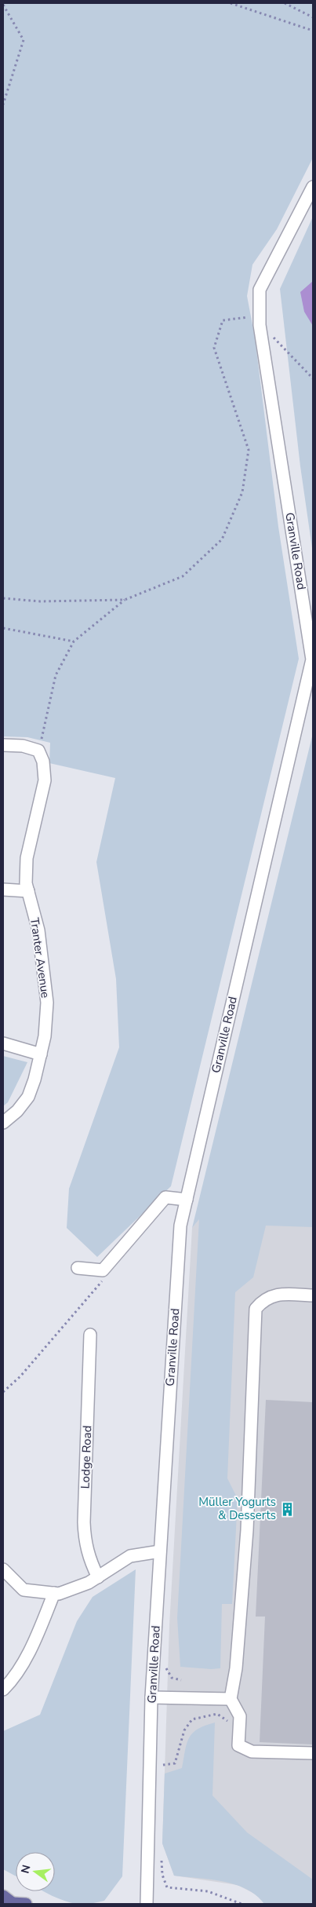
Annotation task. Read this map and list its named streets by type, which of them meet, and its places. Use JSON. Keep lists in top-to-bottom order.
{
  "streets": {
    "street": ["Granville Road", "Tranter Avenue", "Lodge Road"]
  },
  "places": {
    "building": ["Müller Yogurts & Desserts"]
  },
  "north": "left"
}
